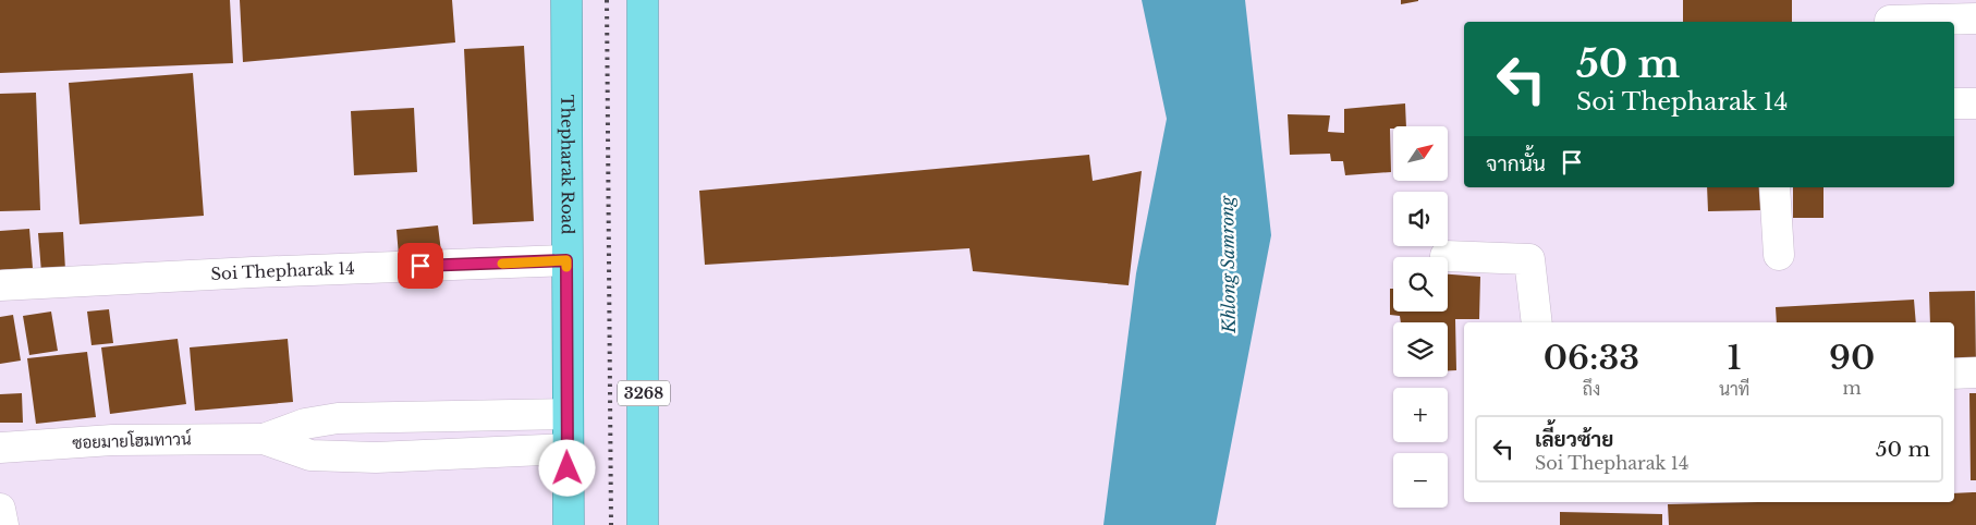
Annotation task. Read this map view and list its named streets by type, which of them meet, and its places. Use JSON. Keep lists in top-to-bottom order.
{
  "streets": {
    "main road": ["Thepharak Road", "3268"],
    "street": ["Soi Thepharak 14", "ซอยมายโฮมทาวน์"]
  },
  "crossings": [
    ["Thepharak Road", "Soi Thepharak 14"]
  ],
  "water": ["Khlong Samrong"],
  "north": "top right",
  "page": {
    "turn": ["50 m", "Soi Thepharak 14"],
    "map_buttons": ["+", "−"],
    "then": "จากนั้น",
    "eta": [
      "06:33",
      "ถึง",
      "1",
      "นาที",
      "90",
      "m"
    ],
    "list": [
      {
        "name": "เลี้ยวซ้าย",
        "note": "Soi Thepharak 14",
        "value": "50 m"
      }
    ]
  }
}
